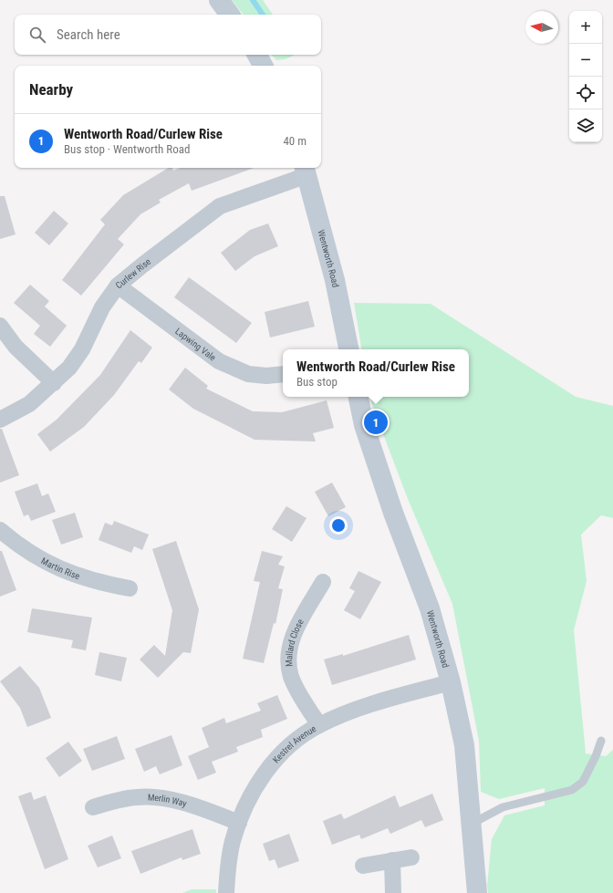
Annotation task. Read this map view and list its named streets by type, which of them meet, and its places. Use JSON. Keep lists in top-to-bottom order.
{
  "streets": {
    "street": [
      "Wentworth Road",
      "Curlew Rise",
      "Lapwing Vale",
      "Martin Rise",
      "Mallard Close",
      "Kestrel Avenue",
      "Merlin Way"
    ]
  },
  "crossings": [
    ["Wentworth Road", "Curlew Rise"],
    ["Wentworth Road", "Kestrel Avenue"],
    ["Curlew Rise", "Lapwing Vale"],
    ["Mallard Close", "Kestrel Avenue"],
    ["Kestrel Avenue", "Merlin Way"]
  ],
  "north": "left",
  "page": {
    "map_buttons": ["+", "−"],
    "search": "Search here",
    "heading": "Nearby",
    "list": [
      {
        "mark": "1",
        "name": "Wentworth Road/Curlew Rise",
        "note": "Bus stop · Wentworth Road",
        "value": "40 m"
      }
    ],
    "popup": ["Wentworth Road/Curlew Rise", "Bus stop"],
    "pins": "1"
  }
}
